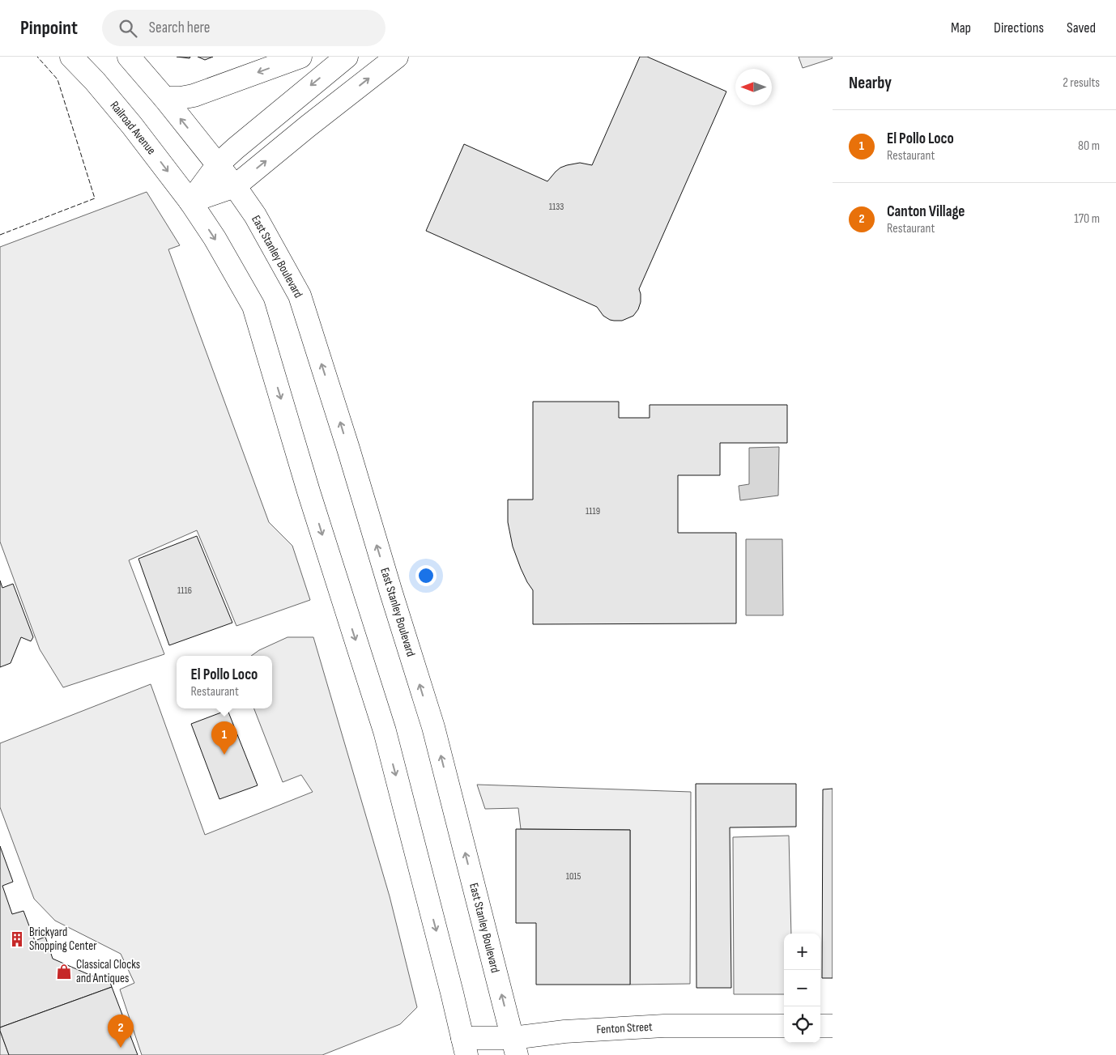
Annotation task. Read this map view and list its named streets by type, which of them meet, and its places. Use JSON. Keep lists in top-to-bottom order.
{
  "streets": {
    "main road": ["Railroad Avenue", "East Stanley Boulevard", "Fenton Street"]
  },
  "crossings": [
    ["East Stanley Boulevard", "Fenton Street"]
  ],
  "places": {
    "building": ["Brickyard Shopping Center"],
    "shop": ["Classical Clocks and Antiques"]
  },
  "house_numbers": [
    "1133",
    "1119",
    "1116",
    "1015"
  ],
  "north": "left",
  "page": {
    "header": "Pinpoint",
    "search": "Search here",
    "nav": ["Map", "Directions", "Saved"],
    "heading": ["Nearby", "2 results"],
    "list": [
      {
        "mark": "1",
        "name": "El Pollo Loco",
        "note": "Restaurant",
        "value": "80 m"
      },
      {
        "mark": "2",
        "name": "Canton Village",
        "note": "Restaurant",
        "value": "170 m"
      }
    ],
    "popup": ["El Pollo Loco", "Restaurant"],
    "pins": ["1", "2"],
    "map_buttons": ["+", "−"]
  }
}
